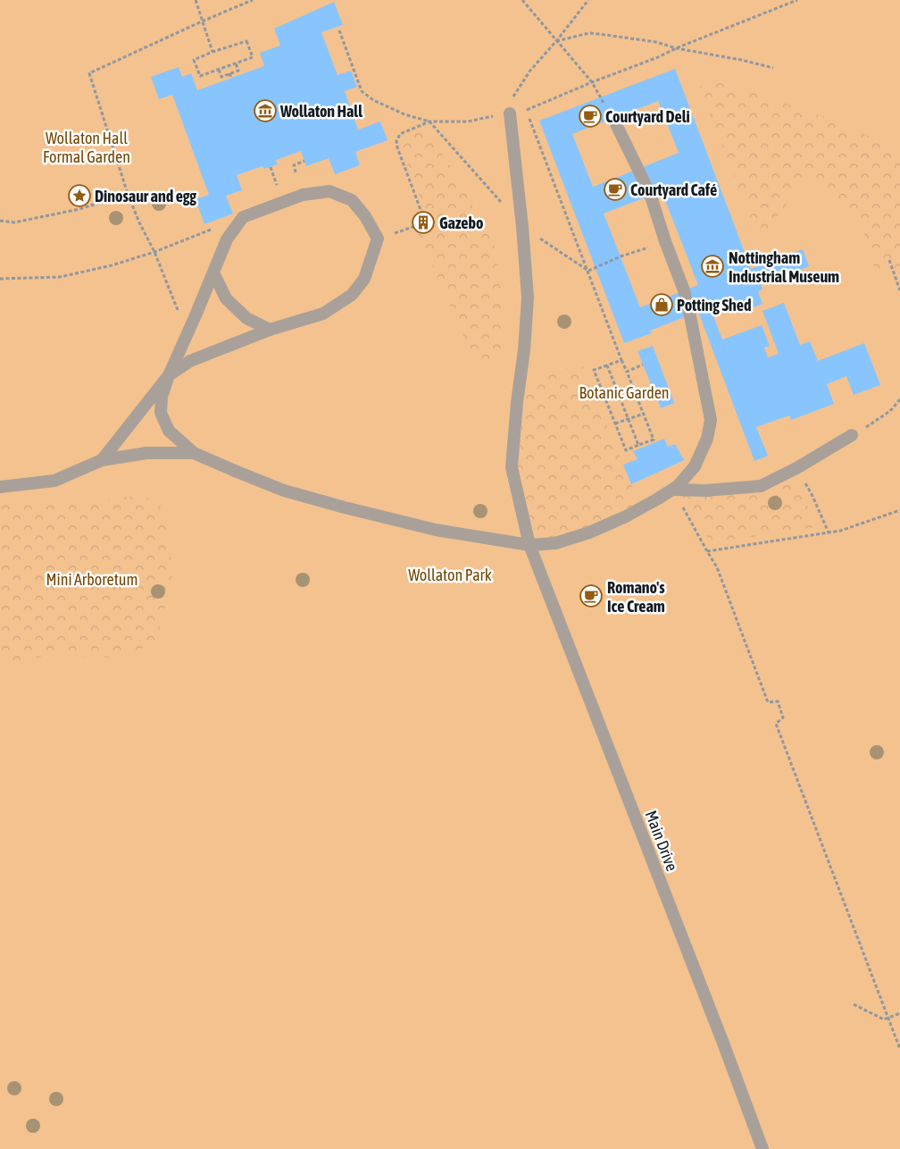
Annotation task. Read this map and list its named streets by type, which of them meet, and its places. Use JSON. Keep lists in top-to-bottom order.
{
  "streets": {
    "street": ["Main Drive"]
  },
  "parks": [
    "Wollaton Hall Formal Garden",
    "Botanic Garden",
    "Wollaton Park",
    "Mini Arboretum"
  ],
  "places": {
    "museum": ["Wollaton Hall", "Nottingham Industrial Museum"],
    "cafe": ["Courtyard Deli", "Courtyard Café", "Romano's Ice Cream"],
    "place": ["Dinosaur and egg"],
    "building": ["Gazebo"],
    "shop": ["Potting Shed"]
  }
}
